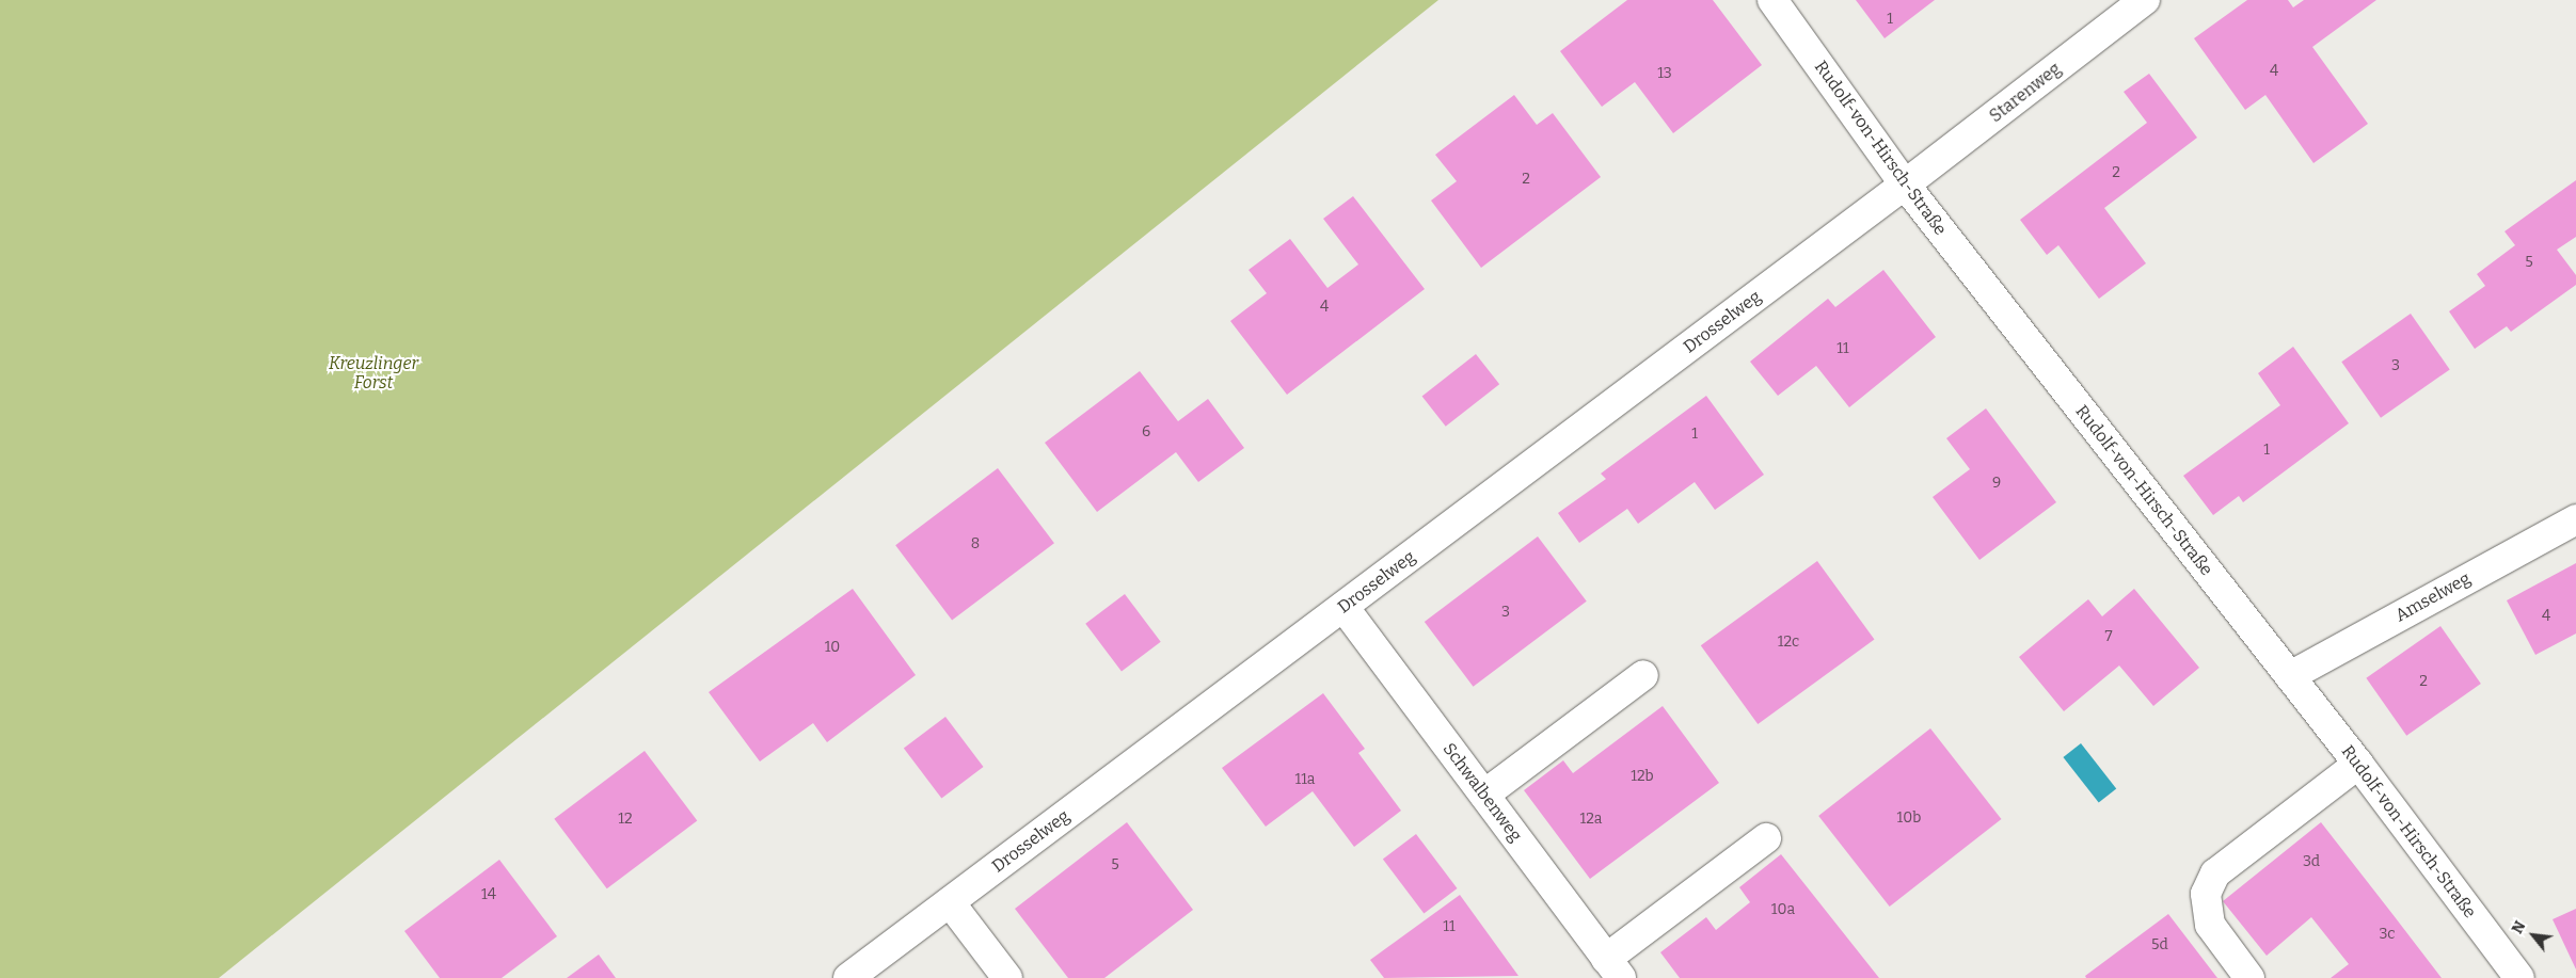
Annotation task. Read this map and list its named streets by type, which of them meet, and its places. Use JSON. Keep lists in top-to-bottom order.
{
  "streets": {
    "street": [
      "Starenweg",
      "Rudolf-von-Hirsch-Straße",
      "Drosselweg",
      "Amselweg",
      "Schwalbenweg"
    ]
  },
  "crossings": [
    ["Starenweg", "Rudolf-von-Hirsch-Straße"],
    ["Starenweg", "Drosselweg"],
    ["Rudolf-von-Hirsch-Straße", "Drosselweg"],
    ["Rudolf-von-Hirsch-Straße", "Amselweg"],
    ["Drosselweg", "Schwalbenweg"]
  ],
  "parks": ["Kreuzlinger Forst"],
  "house_numbers": [
    "1",
    "4",
    "13",
    "2",
    "2",
    "5",
    "4",
    "11",
    "3",
    "6",
    "1",
    "1",
    "9",
    "8",
    "3",
    "4",
    "7",
    "12c",
    "10",
    "2",
    "12b",
    "11a",
    "10b",
    "12",
    "12a",
    "3d",
    "5",
    "14",
    "10a",
    "11",
    "3c",
    "5d"
  ],
  "north": "top left"
}
